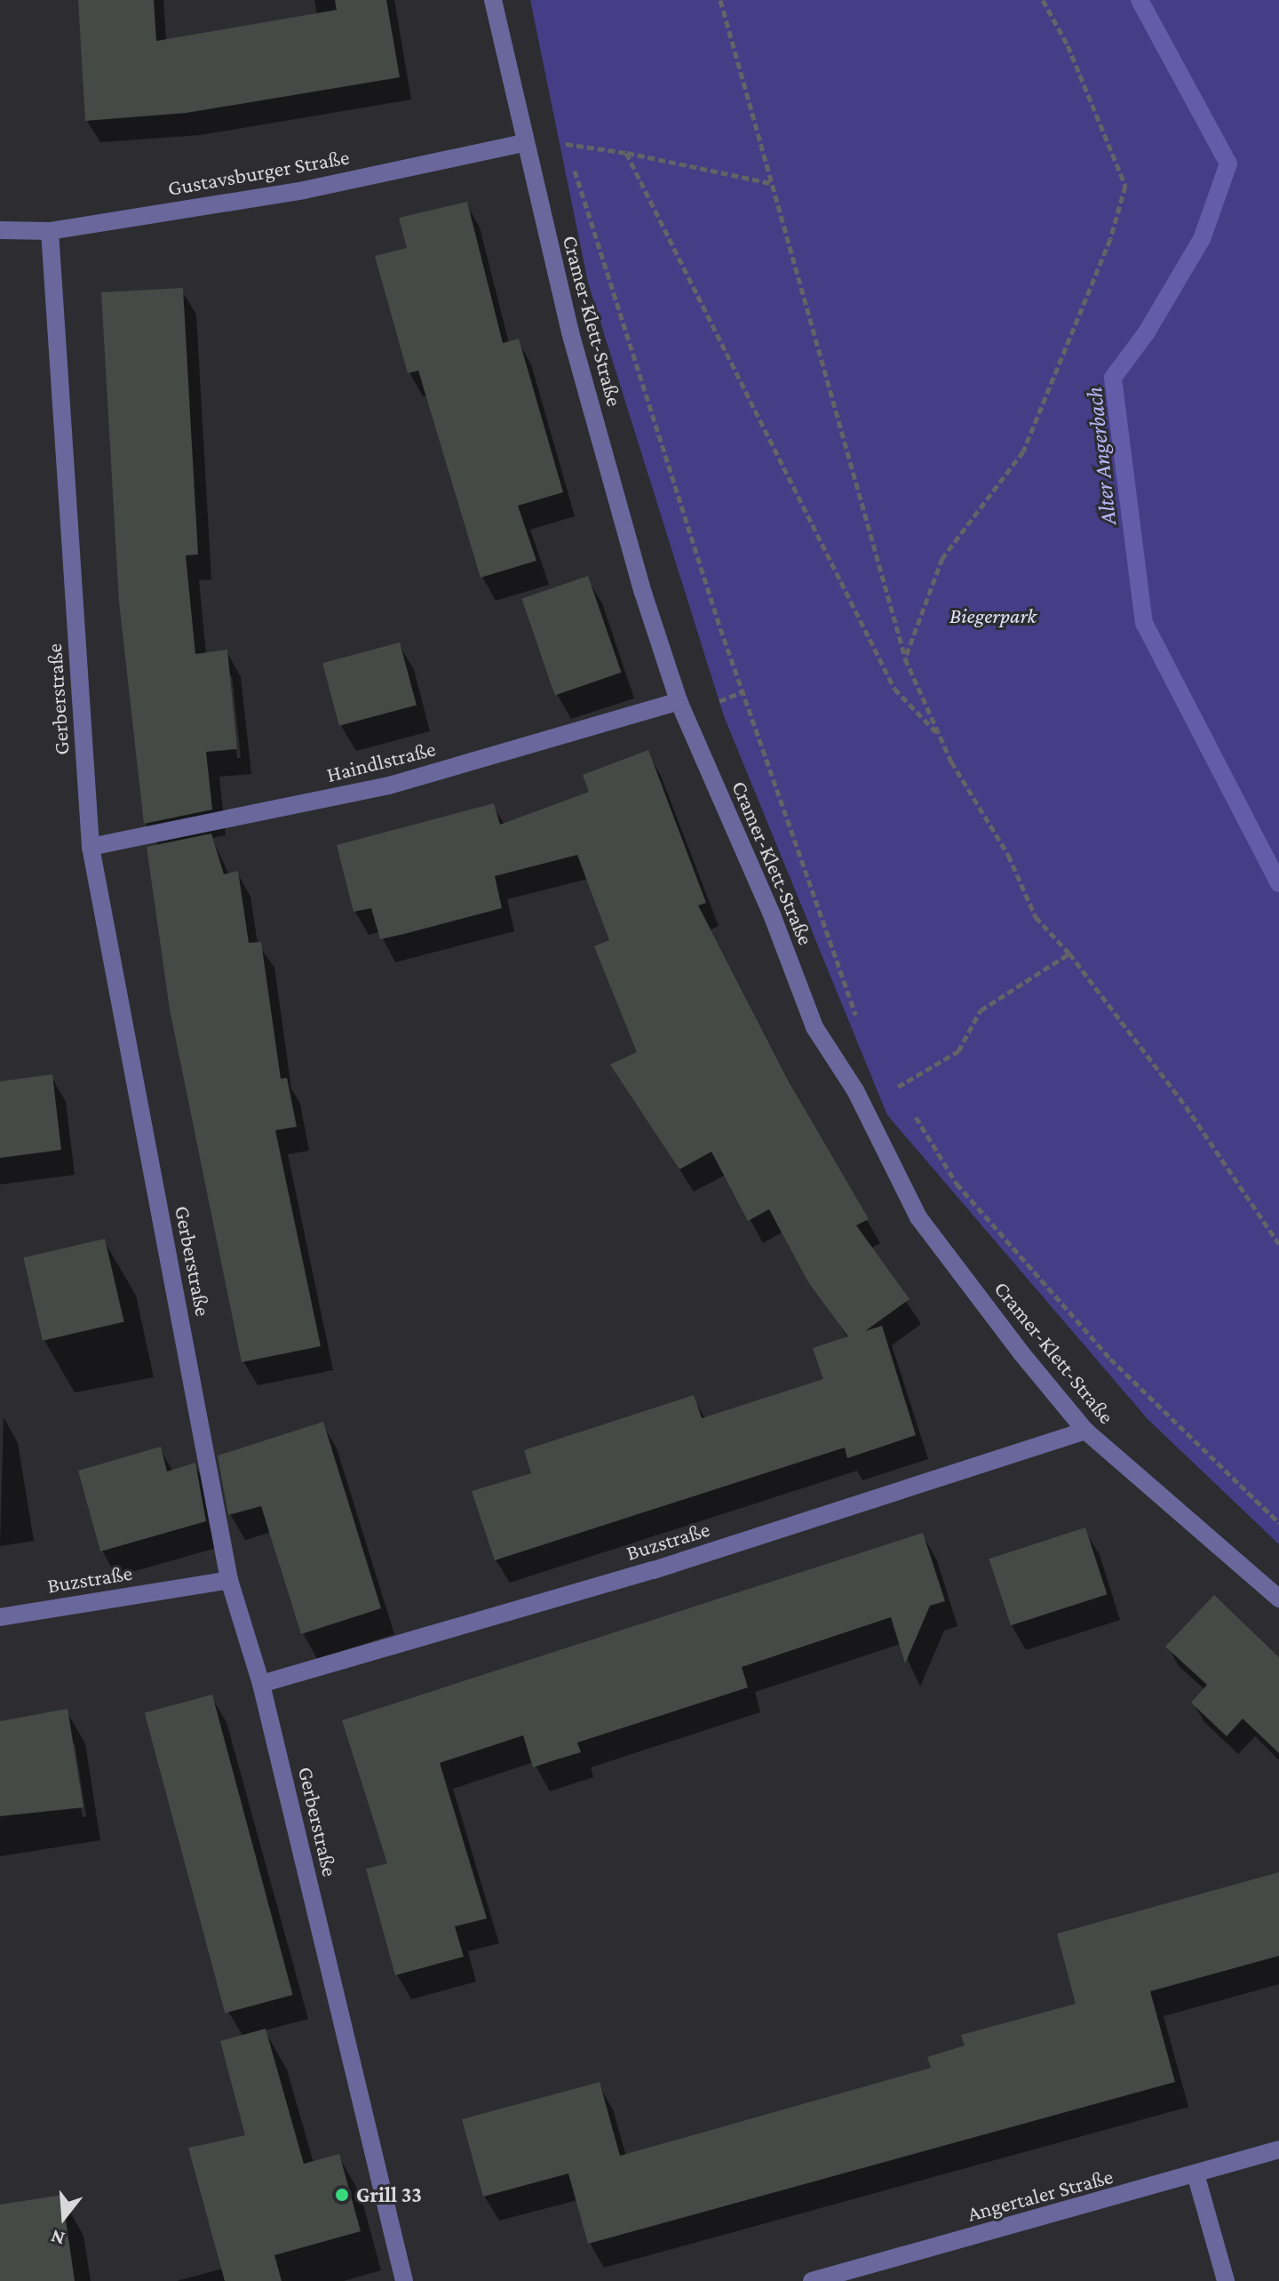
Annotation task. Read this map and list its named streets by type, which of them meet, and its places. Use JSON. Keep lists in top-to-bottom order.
{
  "streets": {
    "street": [
      "Gustavsburger Straße",
      "Cramer-Klett-Straße",
      "Gerberstraße",
      "Haindlstraße",
      "Buzstraße",
      "Angertaler Straße"
    ]
  },
  "crossings": [
    ["Gustavsburger Straße", "Cramer-Klett-Straße"],
    ["Gustavsburger Straße", "Gerberstraße"],
    ["Cramer-Klett-Straße", "Haindlstraße"],
    ["Cramer-Klett-Straße", "Buzstraße"],
    ["Gerberstraße", "Haindlstraße"],
    ["Gerberstraße", "Buzstraße"]
  ],
  "water": ["Alter Angerbach"],
  "parks": ["Biegerpark"],
  "places": ["Grill 33"],
  "north": "bottom"
}
